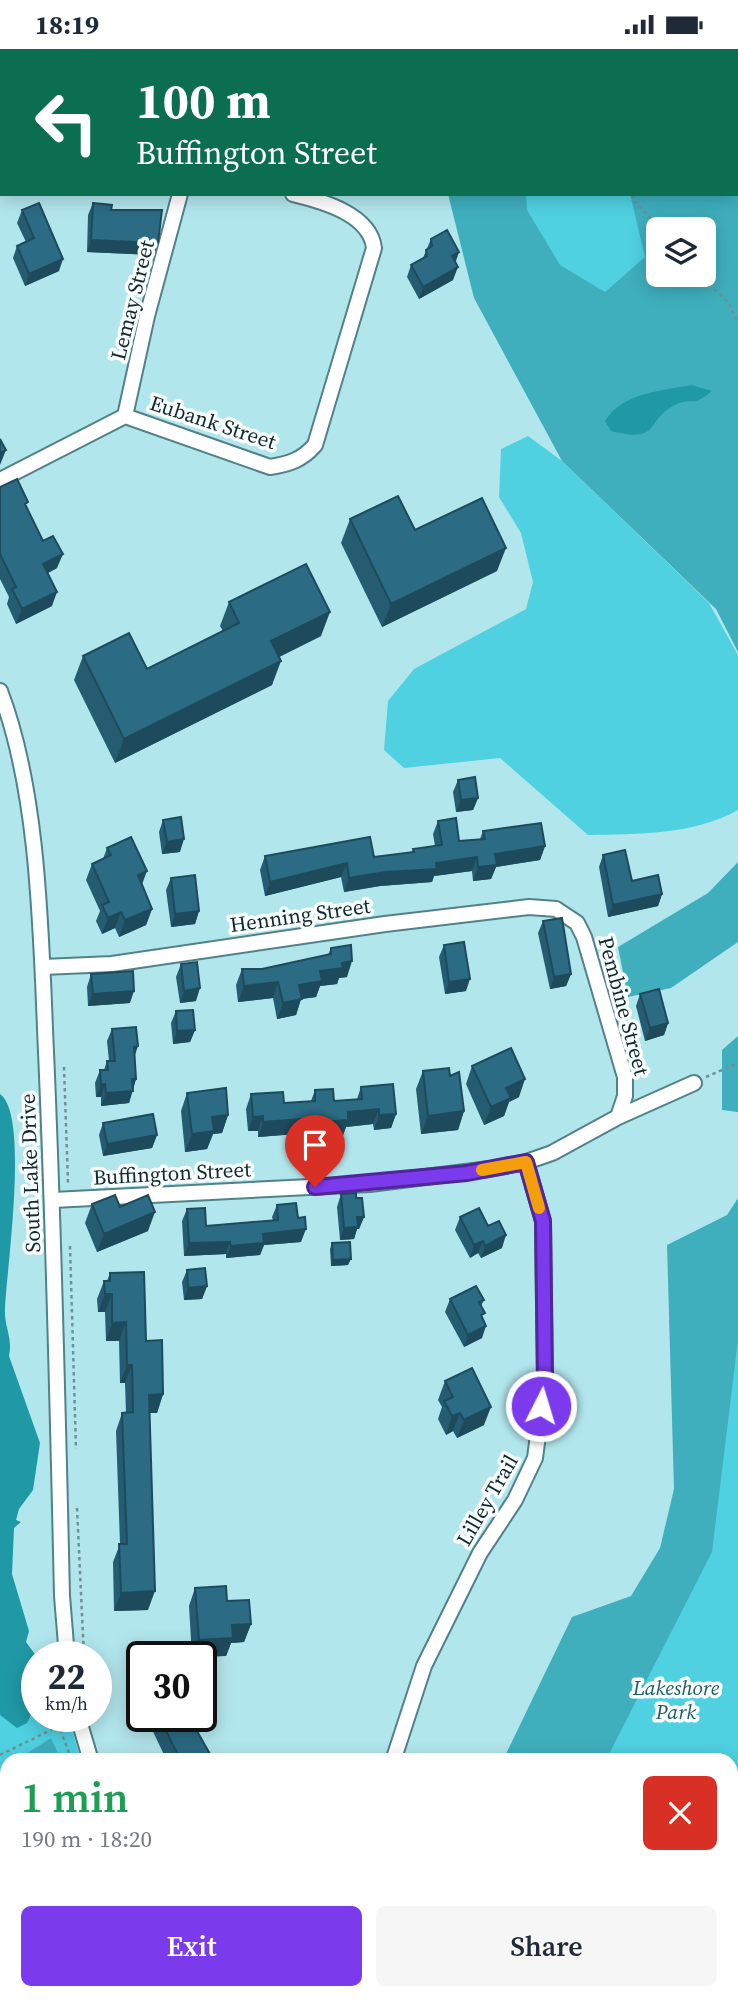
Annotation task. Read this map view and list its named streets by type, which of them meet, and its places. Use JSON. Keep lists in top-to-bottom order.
{
  "streets": {
    "street": [
      "Lemay Street",
      "Eubank Street",
      "Henning Street",
      "Pembine Street",
      "South Lake Drive",
      "Buffington Street",
      "Lilley Trail"
    ]
  },
  "crossings": [
    ["Lemay Street", "Eubank Street"],
    ["Henning Street", "Pembine Street"],
    ["Henning Street", "South Lake Drive"],
    ["Pembine Street", "Buffington Street"],
    ["South Lake Drive", "Buffington Street"],
    ["Buffington Street", "Lilley Trail"]
  ],
  "parks": ["Lakeshore Park"],
  "page": {
    "status": "18:19",
    "turn": ["100 m", "Buffington Street"],
    "speed": "22 km/h",
    "limit": "30",
    "heading": ["1 min", "190 m · 18:20"],
    "buttons": ["Exit", "Share"]
  }
}
